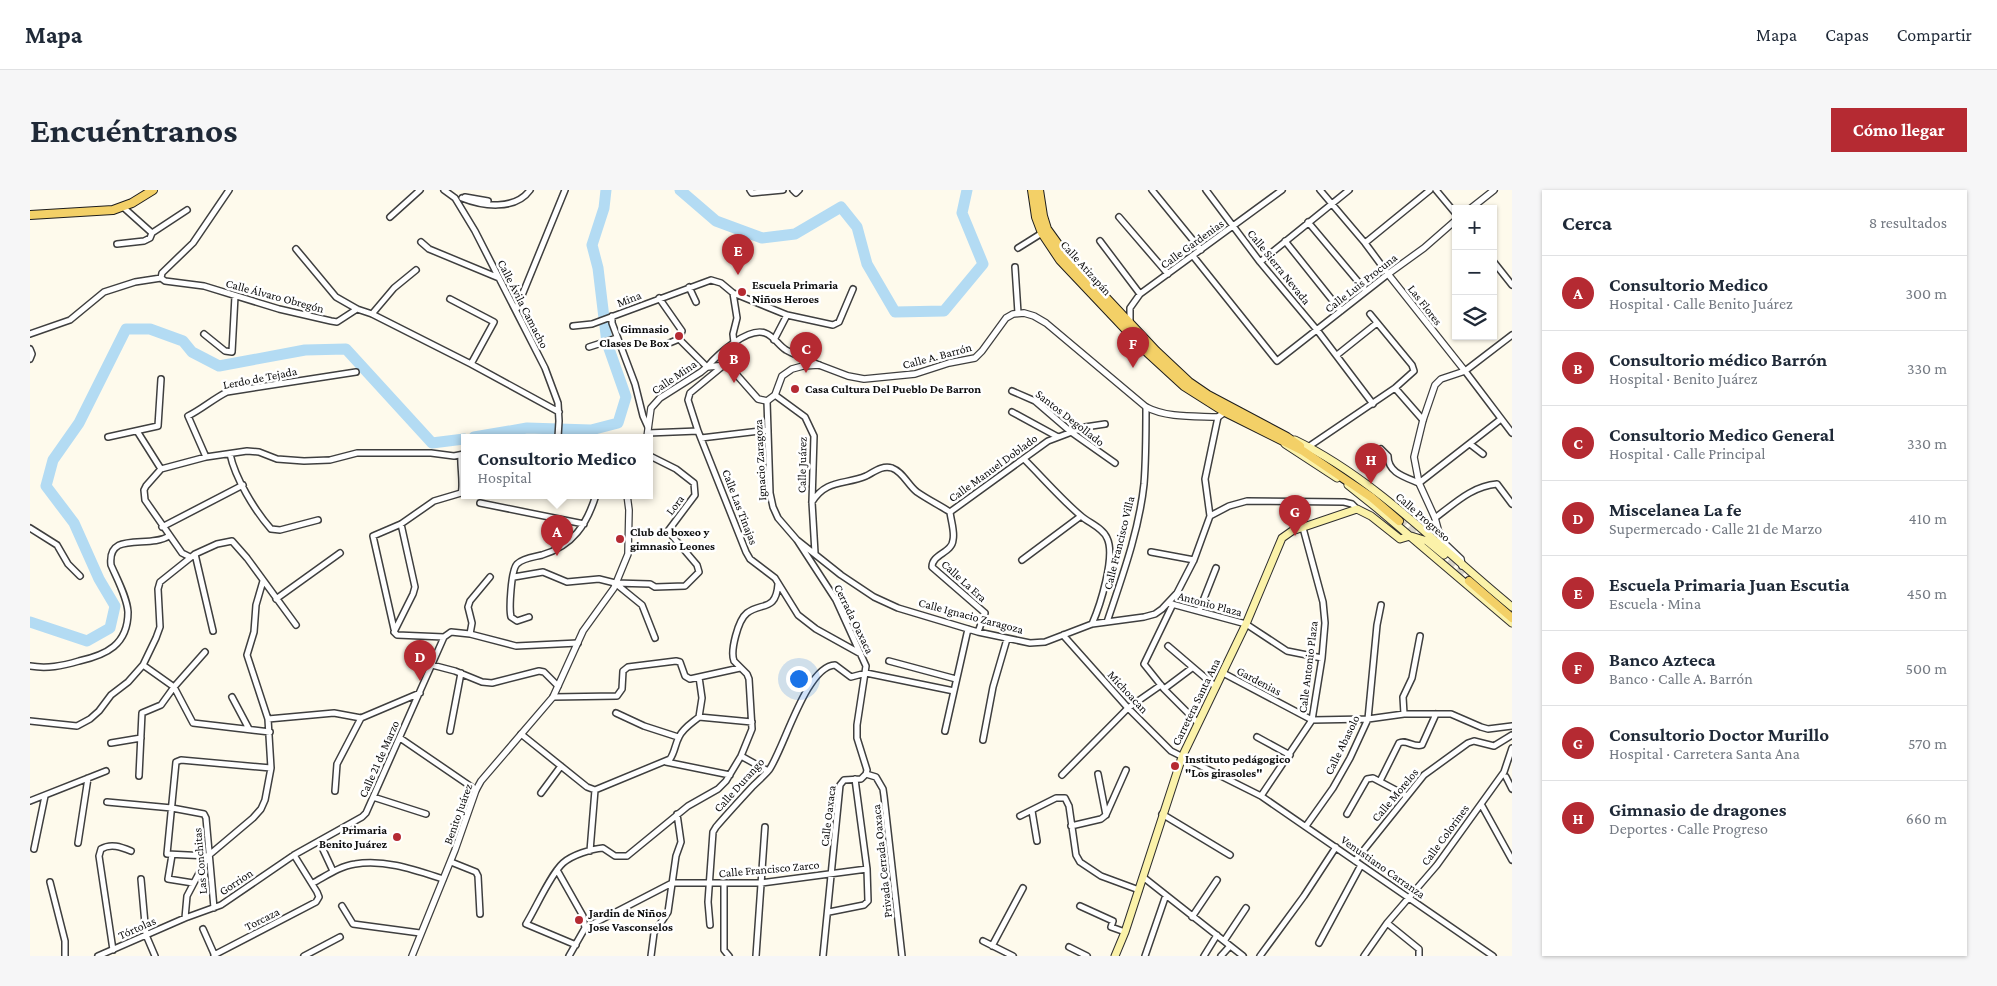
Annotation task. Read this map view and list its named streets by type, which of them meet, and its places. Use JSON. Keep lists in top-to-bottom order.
{
  "streets": {
    "main road": ["Calle Atizapán", "Calle Progreso", "Carretera Santa Ana"],
    "street": [
      "Calle Gardenias",
      "Calle Sierra Nevada",
      "Calle Luis Procuna",
      "Calle Álvaro Obregón",
      "Mina",
      "Calle Ávila Camacho",
      "Las Flores",
      "Calle A. Barrón",
      "Calle Mina",
      "Lerdo de Tejada",
      "Santos Degollado",
      "Ignacio Zaragoza",
      "Calle Juárez",
      "Calle Manuel Doblado",
      "Lora",
      "Calle Las Tinajas",
      "Calle Francisco Villa",
      "Calle La Era",
      "Antonio Plaza",
      "Calle Ignacio Zaragoza",
      "Cerrada Oaxaca",
      "Calle Antonio Plaza",
      "Gardenias",
      "Michoacan",
      "Calle Abasolo",
      "Calle 21 de Marzo",
      "Calle Durango",
      "Calle Morelos",
      "Benito Juárez",
      "Calle Oaxaca",
      "Calle Colorines",
      "Las Conchitas",
      "Privada Cerrada Oaxaca",
      "Venustiano Carranza",
      "Calle Francisco Zarco",
      "Gorrion",
      "Torcaza",
      "Tórtolas"
    ]
  },
  "crossings": [
    ["Calle Gardenias", "Calle Sierra Nevada"],
    ["Calle Gardenias", "Calle Atizapán"],
    ["Calle Gardenias", "Calle Luis Procuna"],
    ["Calle Sierra Nevada", "Calle Luis Procuna"],
    ["Calle Luis Procuna", "Las Flores"],
    ["Mina", "Calle Mina"],
    ["Santos Degollado", "Calle Manuel Doblado"],
    ["Ignacio Zaragoza", "Calle Ignacio Zaragoza"],
    ["Ignacio Zaragoza", "Cerrada Oaxaca"],
    ["Calle Juárez", "Calle Ignacio Zaragoza"],
    ["Calle Manuel Doblado", "Calle La Era"],
    ["Lora", "Benito Juárez"],
    ["Calle Las Tinajas", "Cerrada Oaxaca"],
    ["Calle Francisco Villa", "Calle Ignacio Zaragoza"],
    ["Calle La Era", "Calle Ignacio Zaragoza"],
    ["Antonio Plaza", "Calle Ignacio Zaragoza"],
    ["Antonio Plaza", "Calle Antonio Plaza"],
    ["Antonio Plaza", "Carretera Santa Ana"],
    ["Calle Ignacio Zaragoza", "Cerrada Oaxaca"],
    ["Calle Ignacio Zaragoza", "Michoacan"],
    ["Cerrada Oaxaca", "Calle Durango"],
    ["Cerrada Oaxaca", "Calle Oaxaca"],
    ["Cerrada Oaxaca", "Privada Cerrada Oaxaca"],
    ["Calle Antonio Plaza", "Gardenias"],
    ["Calle Antonio Plaza", "Michoacan"],
    ["Calle Antonio Plaza", "Carretera Santa Ana"],
    ["Calle Antonio Plaza", "Venustiano Carranza"],
    ["Gardenias", "Carretera Santa Ana"],
    ["Michoacan", "Carretera Santa Ana"],
    ["Michoacan", "Venustiano Carranza"],
    ["Calle Abasolo", "Venustiano Carranza"],
    ["Calle 21 de Marzo", "Gorrion"],
    ["Calle Durango", "Calle Francisco Zarco"],
    ["Calle Morelos", "Venustiano Carranza"],
    ["Calle Oaxaca", "Privada Cerrada Oaxaca"],
    ["Calle Oaxaca", "Calle Francisco Zarco"],
    ["Calle Colorines", "Venustiano Carranza"],
    ["Las Conchitas", "Gorrion"],
    ["Gorrion", "Tórtolas"]
  ],
  "places": [
    "Escuela Primaria Niños Heroes",
    "Gimnasio Clases De Box",
    "Casa Cultura Del Pueblo De Barron",
    "Club de boxeo y gimnasio Leones",
    "Instituto pedágogico \"Los girasoles\"",
    "Primaria Benito Juárez",
    "Jardin de Niños Jose Vasconselos"
  ],
  "page": {
    "header": "Mapa",
    "nav": ["Mapa", "Capas", "Compartir"],
    "buttons": "Cómo llegar",
    "title": "Encuéntranos",
    "heading": ["Cerca", "8 resultados"],
    "map_buttons": ["+", "−"],
    "pins": [
      "E",
      "F",
      "C",
      "B",
      "H",
      "G",
      "A",
      "D"
    ],
    "list": [
      {
        "mark": "A",
        "name": "Consultorio Medico",
        "note": "Hospital · Calle Benito Juárez",
        "value": "300 m"
      },
      {
        "mark": "B",
        "name": "Consultorio médico Barrón",
        "note": "Hospital · Benito Juárez",
        "value": "330 m"
      },
      {
        "mark": "C",
        "name": "Consultorio Medico General",
        "note": "Hospital · Calle Principal",
        "value": "330 m"
      },
      {
        "mark": "D",
        "name": "Miscelanea La fe",
        "note": "Supermercado · Calle 21 de Marzo",
        "value": "410 m"
      },
      {
        "mark": "E",
        "name": "Escuela Primaria Juan Escutia",
        "note": "Escuela · Mina",
        "value": "450 m"
      },
      {
        "mark": "F",
        "name": "Banco Azteca",
        "note": "Banco · Calle A. Barrón",
        "value": "500 m"
      },
      {
        "mark": "G",
        "name": "Consultorio Doctor Murillo",
        "note": "Hospital · Carretera Santa Ana",
        "value": "570 m"
      },
      {
        "mark": "H",
        "name": "Gimnasio de dragones",
        "note": "Deportes · Calle Progreso",
        "value": "660 m"
      }
    ],
    "popup": ["Consultorio Medico", "Hospital"]
  }
}
